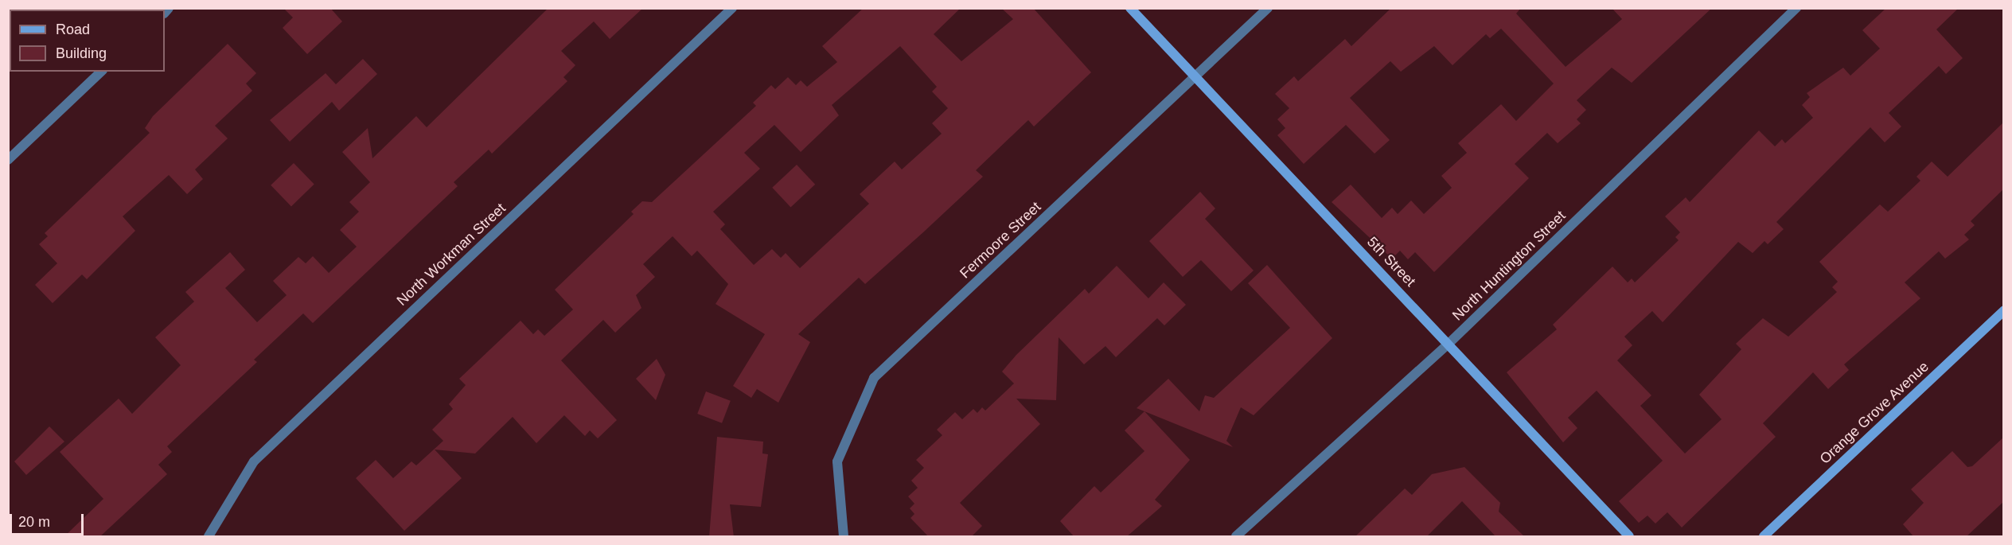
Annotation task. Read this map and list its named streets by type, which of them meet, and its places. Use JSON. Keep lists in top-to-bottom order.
{
  "streets": {
    "street": [
      "Fermoore Street",
      "North Workman Street",
      "5th Street",
      "North Huntington Street",
      "Orange Grove Avenue"
    ]
  },
  "crossings": [
    ["Fermoore Street", "5th Street"],
    ["5th Street", "North Huntington Street"]
  ],
  "legend": ["Road", "Building"],
  "scale_bar": "20 m"
}
